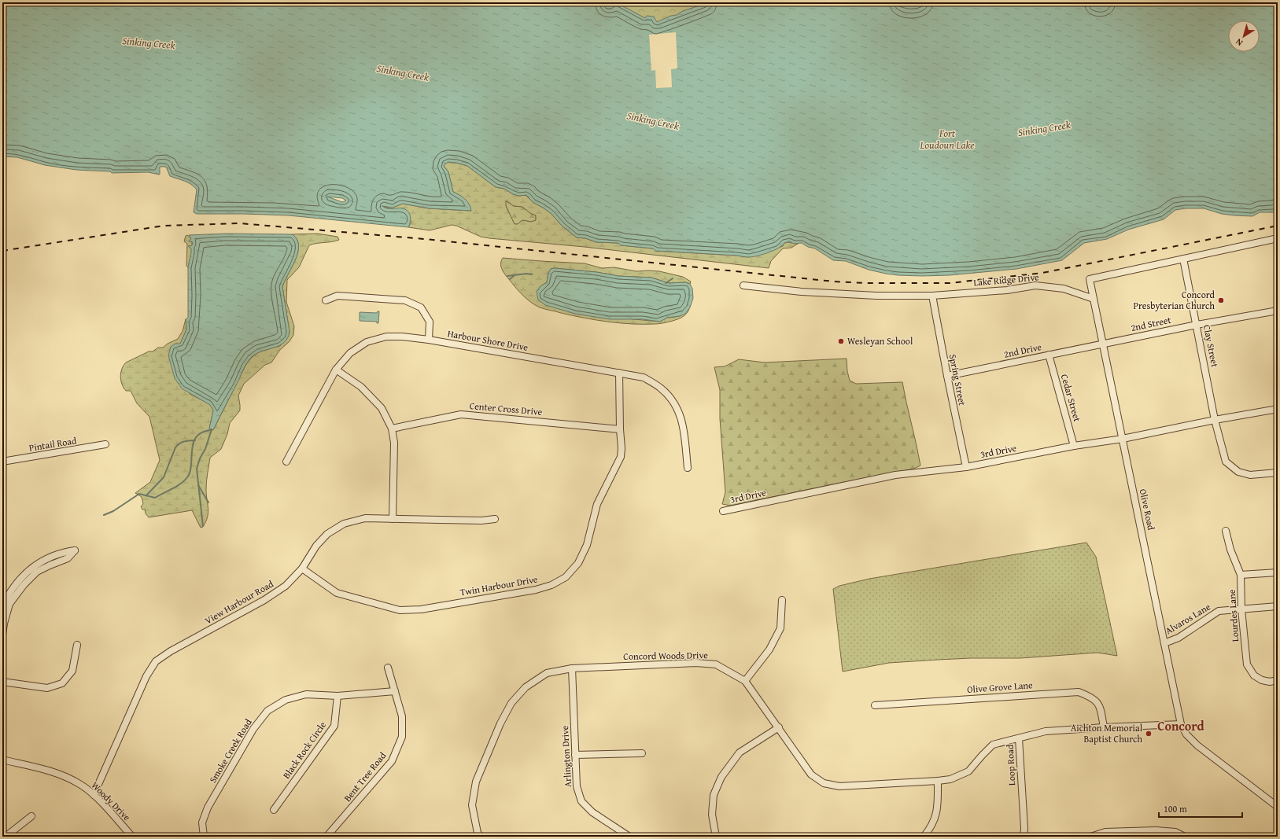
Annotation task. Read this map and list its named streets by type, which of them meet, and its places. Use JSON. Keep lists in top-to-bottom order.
{
  "streets": {
    "street": [
      "Lake Ridge Drive",
      "2nd Street",
      "Harbour Shore Drive",
      "Clay Street",
      "2nd Drive",
      "Spring Street",
      "Cedar Street",
      "Center Cross Drive",
      "Pintail Road",
      "3rd Drive",
      "Olive Road",
      "Twin Harbour Drive",
      "View Harbour Road",
      "Lourdes Lane",
      "Alvaros Lane",
      "Concord Woods Drive",
      "Olive Grove Lane",
      "Black Rock Circle",
      "Smoke Creek Road",
      "Arlington Drive",
      "Loop Road",
      "Bent Tree Road",
      "Woody Drive"
    ]
  },
  "crossings": [
    ["Lake Ridge Drive", "Spring Street"],
    ["Lake Ridge Drive", "Olive Road"],
    ["2nd Street", "Clay Street"],
    ["2nd Street", "2nd Drive"],
    ["2nd Street", "Olive Road"],
    ["Harbour Shore Drive", "Twin Harbour Drive"],
    ["Clay Street", "3rd Drive"],
    ["2nd Drive", "Spring Street"],
    ["2nd Drive", "Cedar Street"],
    ["2nd Drive", "Olive Road"],
    ["Spring Street", "3rd Drive"],
    ["Cedar Street", "3rd Drive"],
    ["Center Cross Drive", "Twin Harbour Drive"],
    ["3rd Drive", "Olive Road"],
    ["Olive Road", "Alvaros Lane"],
    ["Olive Road", "Loop Road"],
    ["Twin Harbour Drive", "View Harbour Road"],
    ["View Harbour Road", "Woody Drive"],
    ["Lourdes Lane", "Alvaros Lane"],
    ["Concord Woods Drive", "Arlington Drive"],
    ["Concord Woods Drive", "Loop Road"],
    ["Olive Grove Lane", "Loop Road"],
    ["Black Rock Circle", "Smoke Creek Road"],
    ["Smoke Creek Road", "Bent Tree Road"]
  ],
  "districts": ["Concord"],
  "water": ["Sinking Creek", "Fort Loudoun Lake"],
  "places": ["Concord Presbyterian Church", "Wesleyan School", "Aichton Memorial Baptist Church"],
  "scale_bar": "100 m",
  "north": "bottom left"
}
